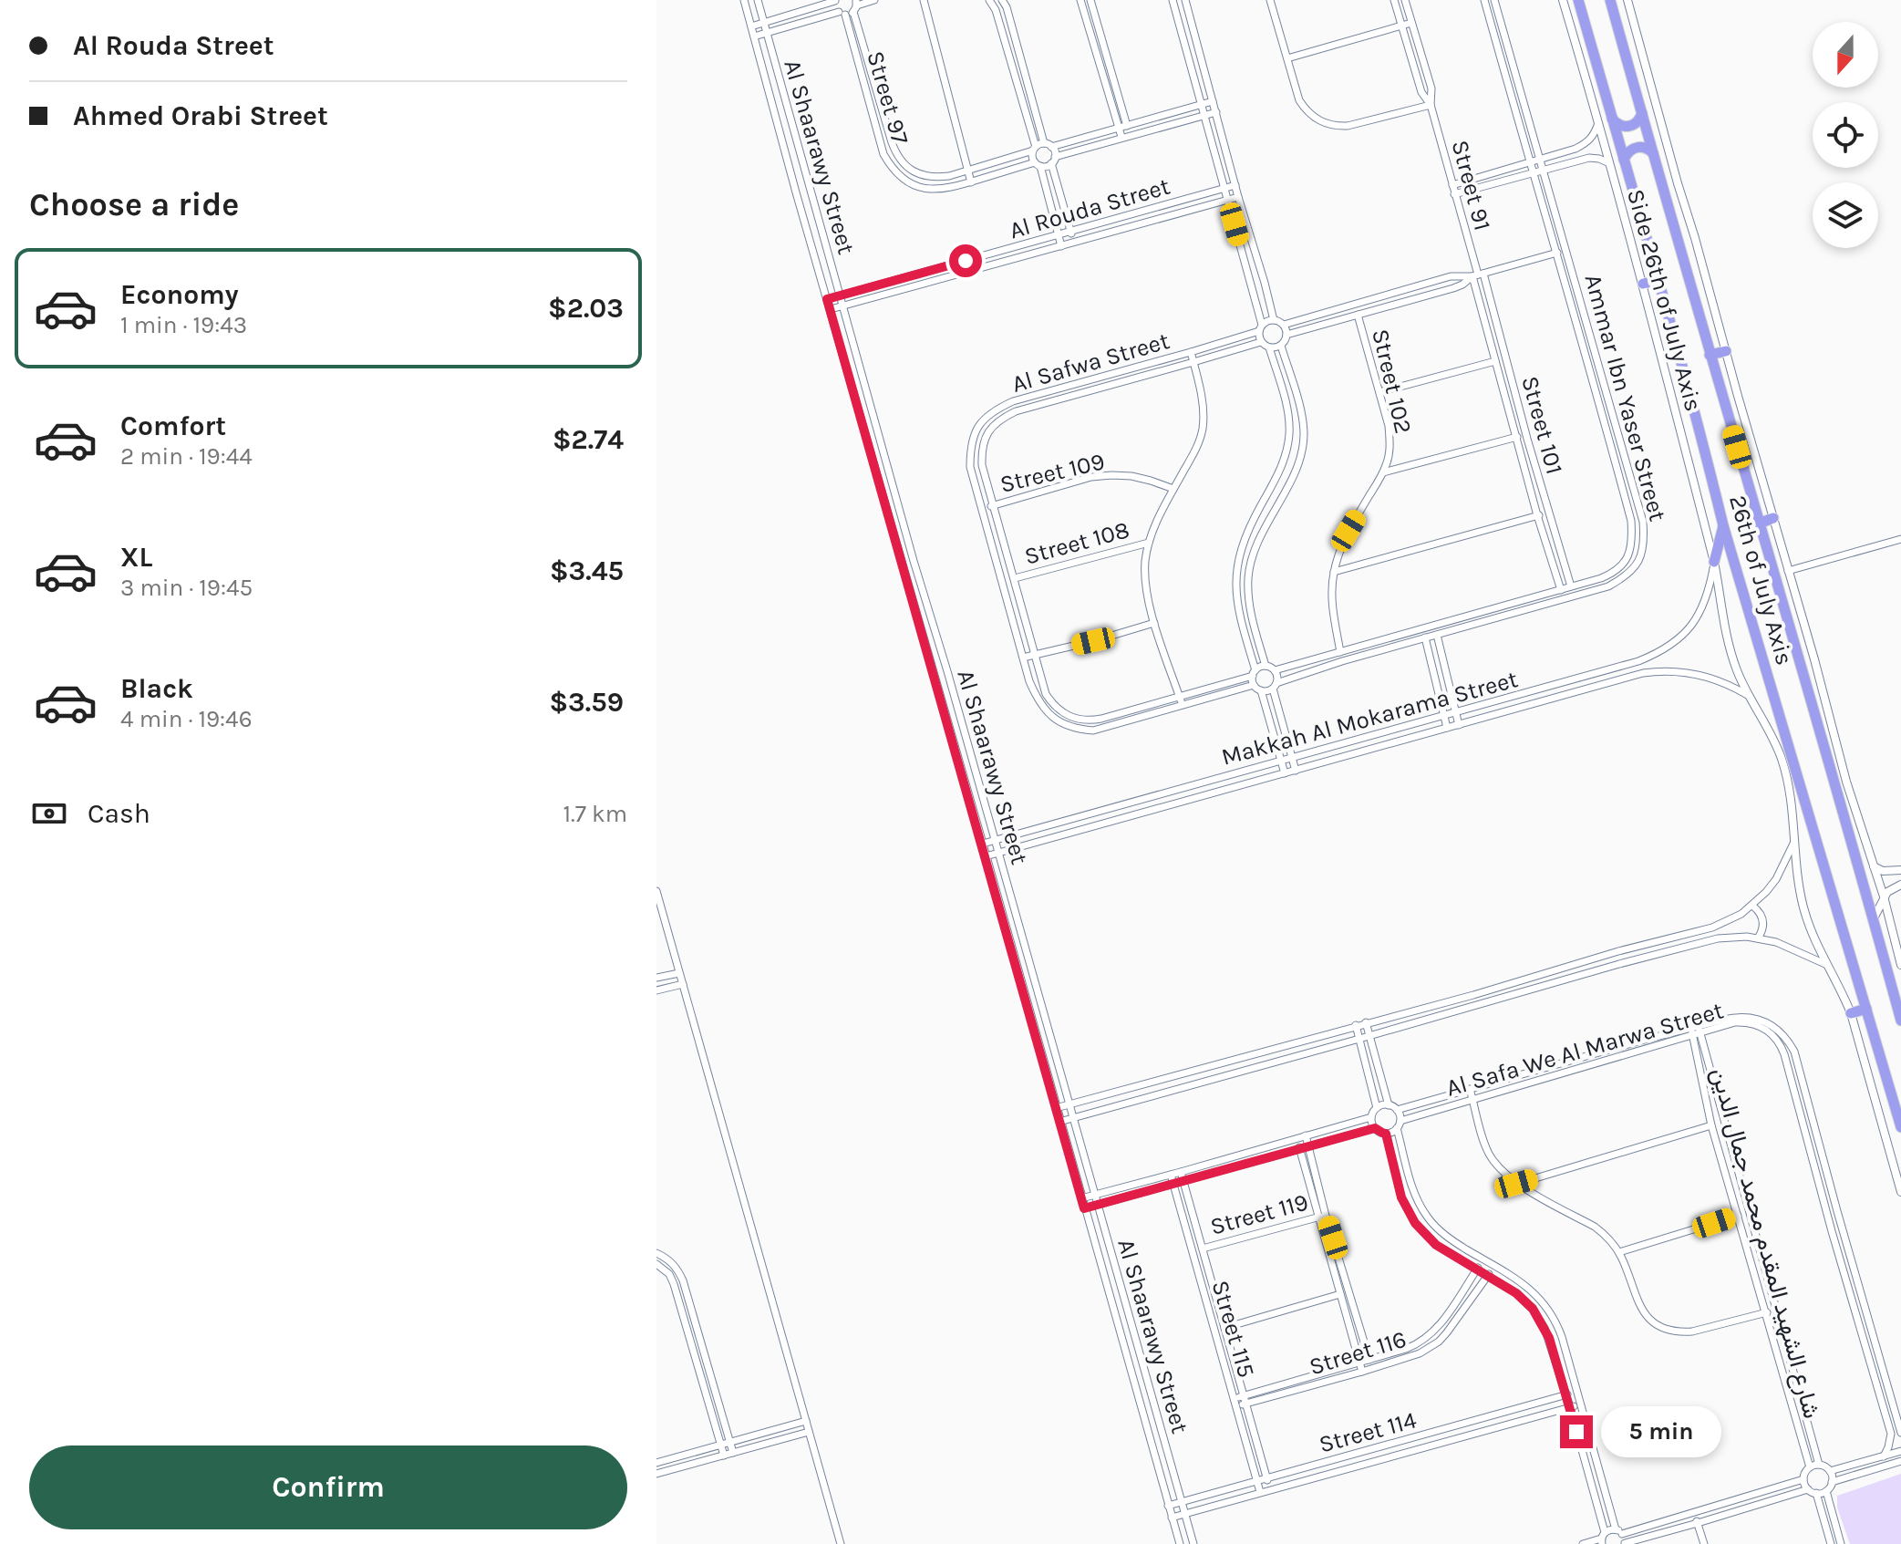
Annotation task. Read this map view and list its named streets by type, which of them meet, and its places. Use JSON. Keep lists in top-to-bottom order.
{
  "streets": {
    "highway": ["26th of July Axis"],
    "street": [
      "Street 97",
      "Al Shaarawy Street",
      "Street 91",
      "Al Rouda Street",
      "Side 26th of July Axis",
      "Al Safwa Street",
      "Street 102",
      "Ammar Ibn Yaser Street",
      "Street 101",
      "Street 109",
      "Street 108",
      "Makkah Al Mokarama Street",
      "Al Safa We Al Marwa Street",
      "Street 119",
      "شارع الشهيد المقدم محمد جمال الدين",
      "Street 115",
      "Street 116",
      "Street 114"
    ]
  },
  "crossings": [
    ["Al Shaarawy Street", "Al Rouda Street"],
    ["Al Shaarawy Street", "Makkah Al Mokarama Street"],
    ["Al Shaarawy Street", "Street 114"],
    ["Street 91", "Street 101"],
    ["Side 26th of July Axis", "Makkah Al Mokarama Street"],
    ["Al Safwa Street", "Street 109"],
    ["Al Safwa Street", "Street 108"],
    ["Street 102", "Ammar Ibn Yaser Street"],
    ["Ammar Ibn Yaser Street", "Street 101"],
    ["Al Safa We Al Marwa Street", "شارع الشهيد المقدم محمد جمال الدين"],
    ["Street 119", "Street 115"],
    ["Street 115", "Street 116"],
    ["Street 115", "Street 114"]
  ],
  "north": "bottom",
  "page": {
    "banner": ["Al Rouda Street", "Ahmed Orabi Street"],
    "heading": "Choose a ride",
    "list": [
      {
        "name": "Economy",
        "note": "1 min · 19:43",
        "value": "$2.03"
      },
      {
        "name": "Comfort",
        "note": "2 min · 19:44",
        "value": "$2.74"
      },
      {
        "name": "XL",
        "note": "3 min · 19:45",
        "value": "$3.45"
      },
      {
        "name": "Black",
        "note": "4 min · 19:46",
        "value": "$3.59"
      }
    ],
    "pay": ["Cash", "1.7 km"],
    "bubble": "5 min",
    "buttons": "Confirm"
  }
}
